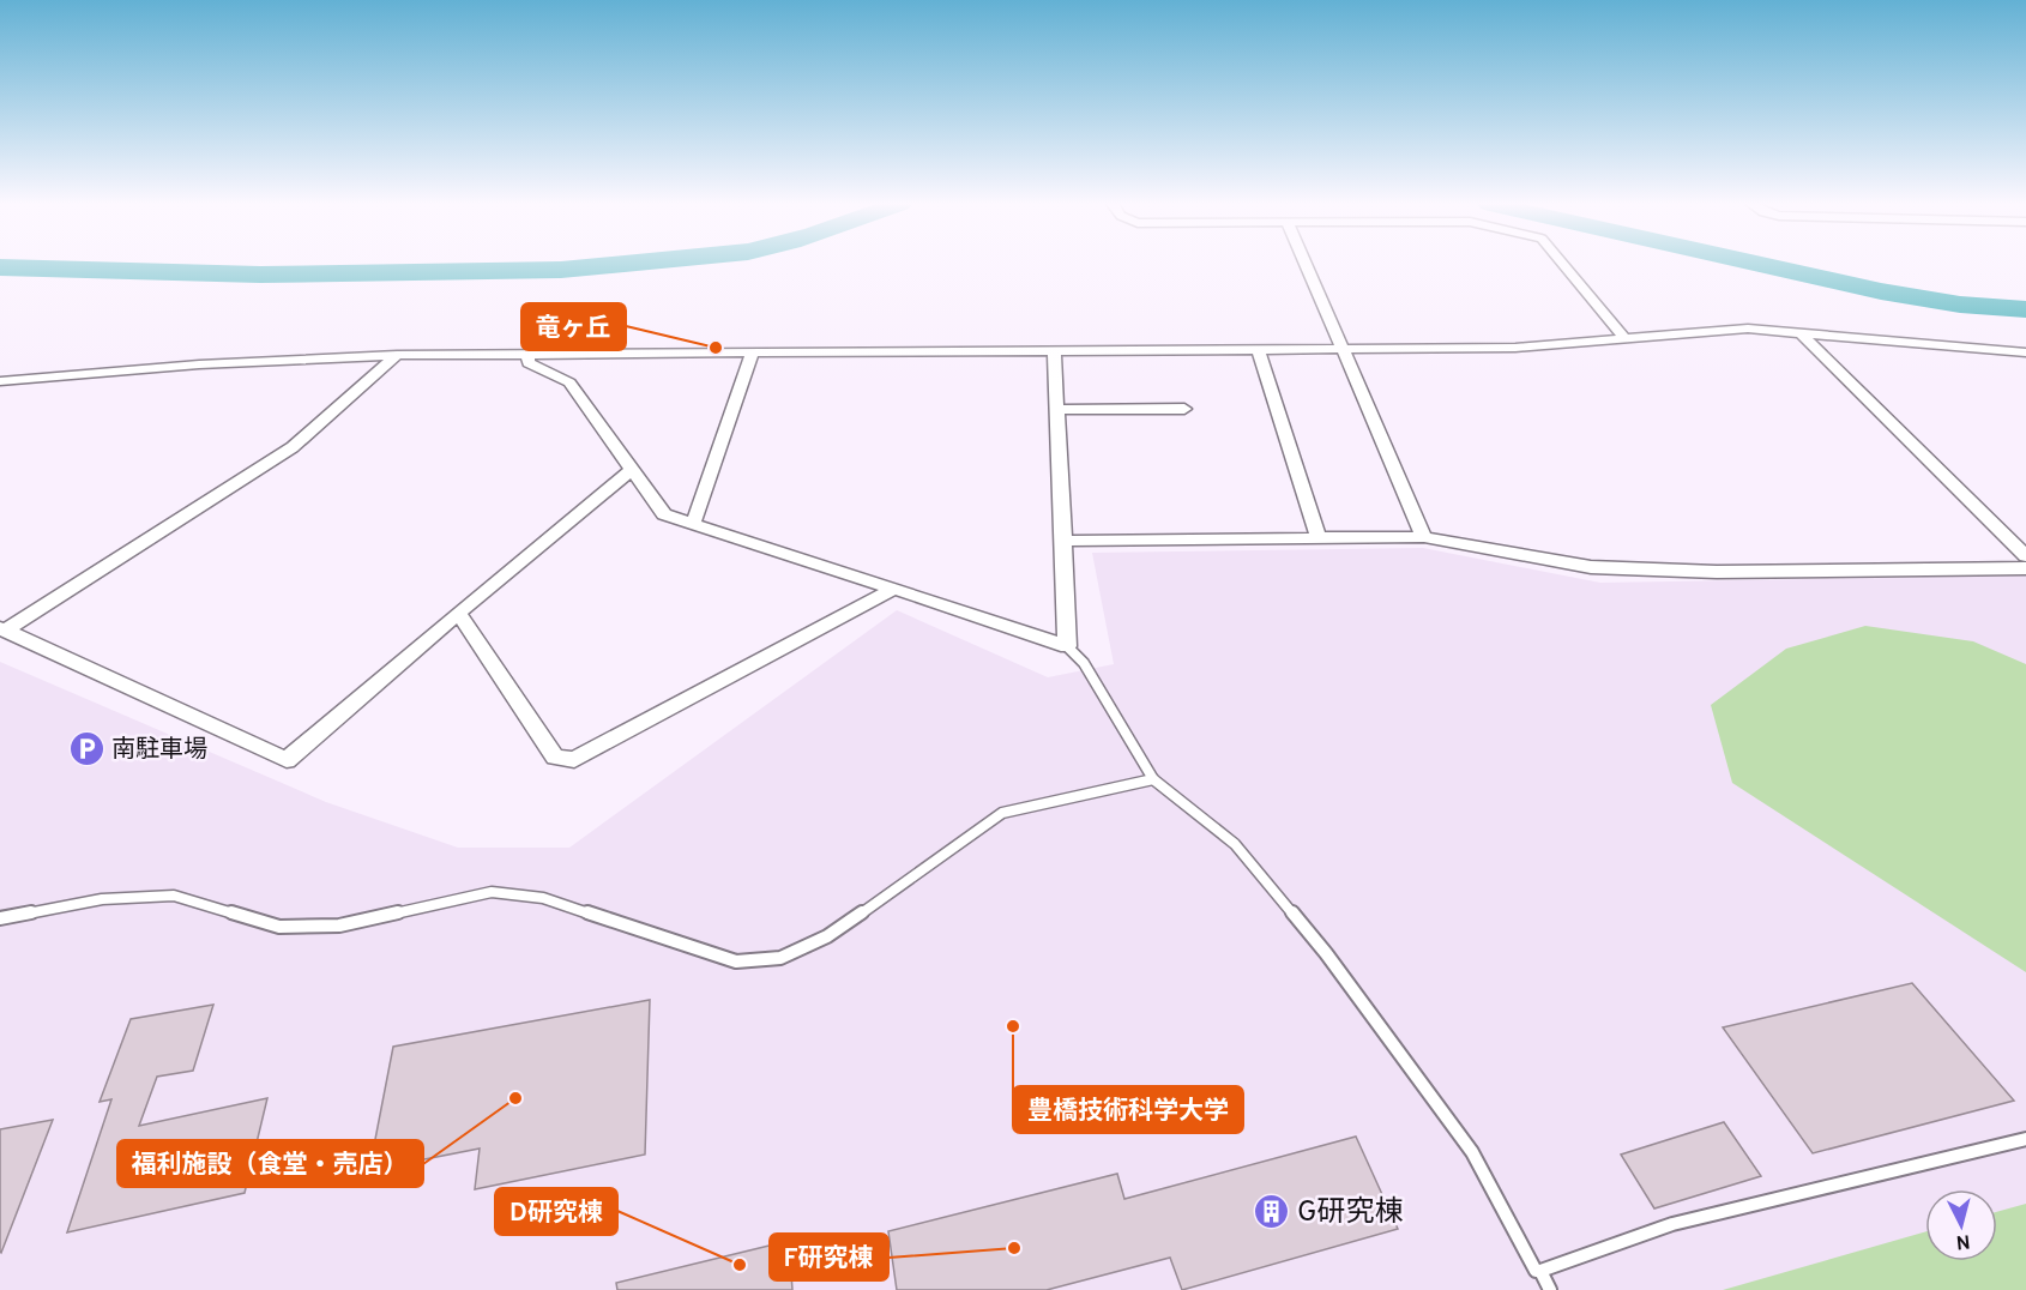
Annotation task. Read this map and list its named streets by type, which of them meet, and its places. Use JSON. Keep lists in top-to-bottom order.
{
  "places": {
    "other": [
      "竜ヶ丘",
      "豊橋技術科学大学",
      "福利施設（食堂・売店）",
      "F研究棟",
      "D研究棟"
    ],
    "parking": ["南駐車場"],
    "building": ["G研究棟"]
  },
  "north": "bottom"
}
